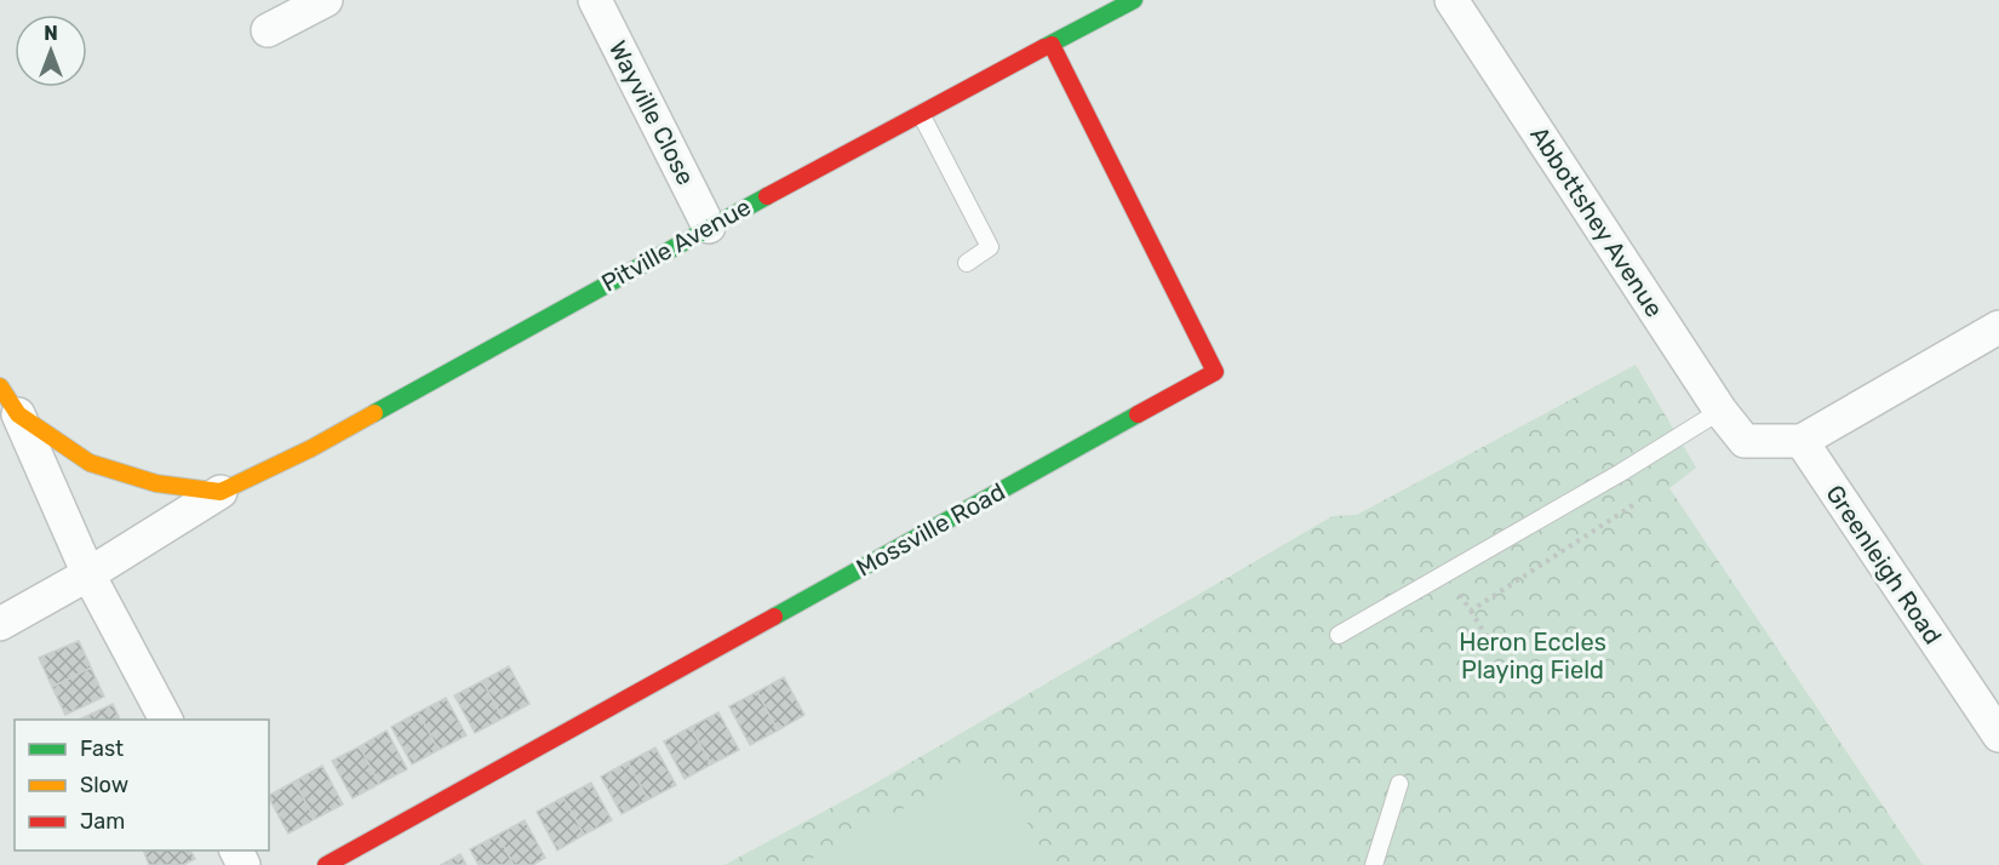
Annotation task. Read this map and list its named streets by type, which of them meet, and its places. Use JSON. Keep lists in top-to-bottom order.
{
  "streets": {
    "street": [
      "Wayville Close",
      "Abbottshey Avenue",
      "Pitville Avenue",
      "Mossville Road",
      "Greenleigh Road"
    ]
  },
  "crossings": [
    ["Wayville Close", "Pitville Avenue"],
    ["Abbottshey Avenue", "Greenleigh Road"],
    ["Pitville Avenue", "Mossville Road"]
  ],
  "parks": ["Heron Eccles Playing Field"],
  "legend": ["Fast", "Slow", "Jam"],
  "north": "top"
}
